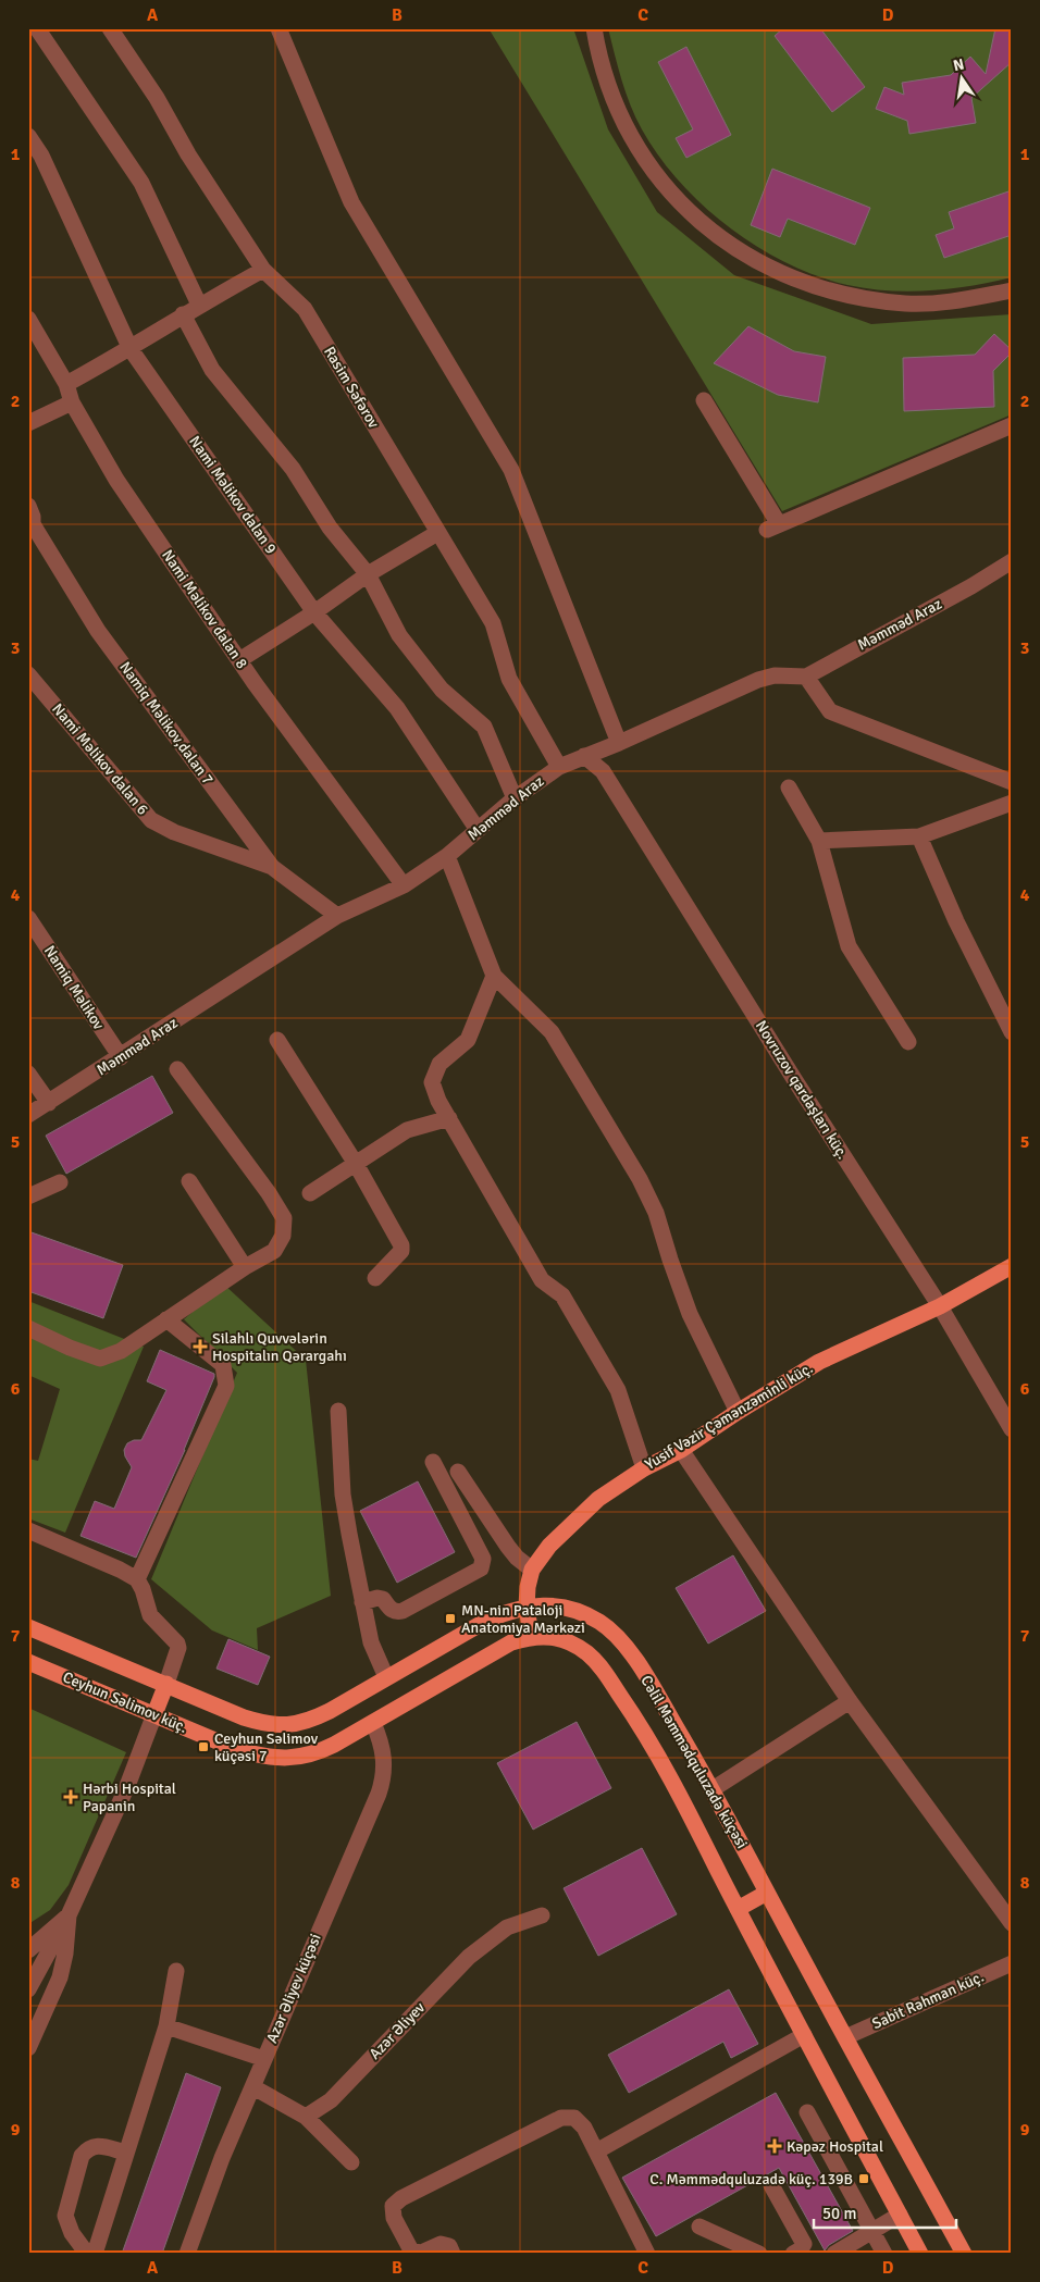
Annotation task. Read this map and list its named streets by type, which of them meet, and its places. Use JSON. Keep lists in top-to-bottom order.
{
  "streets": {
    "main road": ["Yusif Vəzir Çəmənzəminli küç.", "Ceyhun Səlimov küç.", "Cəlil Məmmədquluzadə küçəsi"],
    "street": [
      "Rasim Səfərov",
      "Nami Məlikov dalan 9",
      "Nami Məlikov dalan 8",
      "Məmməd Araz",
      "Namiq Məlikov,dalan 7",
      "Nami Məlikov dalan 6",
      "Namiq Məlikov",
      "Novruzov qardaşları küç.",
      "Azər Əliyev küçəsi",
      "Sabit Rəhman küç.",
      "Azər Əliyev"
    ]
  },
  "crossings": [
    ["Rasim Səfərov", "Məmməd Araz"],
    ["Nami Məlikov dalan 9", "Məmməd Araz"],
    ["Nami Məlikov dalan 8", "Məmməd Araz"],
    ["Məmməd Araz", "Namiq Məlikov,dalan 7"],
    ["Məmməd Araz", "Namiq Məlikov"],
    ["Məmməd Araz", "Novruzov qardaşları küç."],
    ["Namiq Məlikov,dalan 7", "Nami Məlikov dalan 6"],
    ["Novruzov qardaşları küç.", "Yusif Vəzir Çəmənzəminli küç."],
    ["Yusif Vəzir Çəmənzəminli küç.", "Cəlil Məmmədquluzadə küçəsi"],
    ["Ceyhun Səlimov küç.", "Cəlil Məmmədquluzadə küçəsi"],
    ["Cəlil Məmmədquluzadə küçəsi", "Azər Əliyev küçəsi"],
    ["Cəlil Məmmədquluzadə küçəsi", "Sabit Rəhman küç."]
  ],
  "places": {
    "health": ["Silahlı Quvvələrin Hospitalın Qərargahı", "Hərbi Hospital Papanin", "Kəpəz Hospital"],
    "transit": ["MN-nin Pataloji Anatomiya Mərkəzi", "Ceyhun Səlimov küçəsi 7", "C. Məmmədquluzadə küç. 139B"]
  },
  "scale_bar": "50 m",
  "north": "top",
  "grid": {
    "columns": [
      "A",
      "B",
      "C",
      "D"
    ],
    "rows": [
      "1",
      "2",
      "3",
      "4",
      "5",
      "6",
      "7",
      "8",
      "9"
    ]
  }
}
